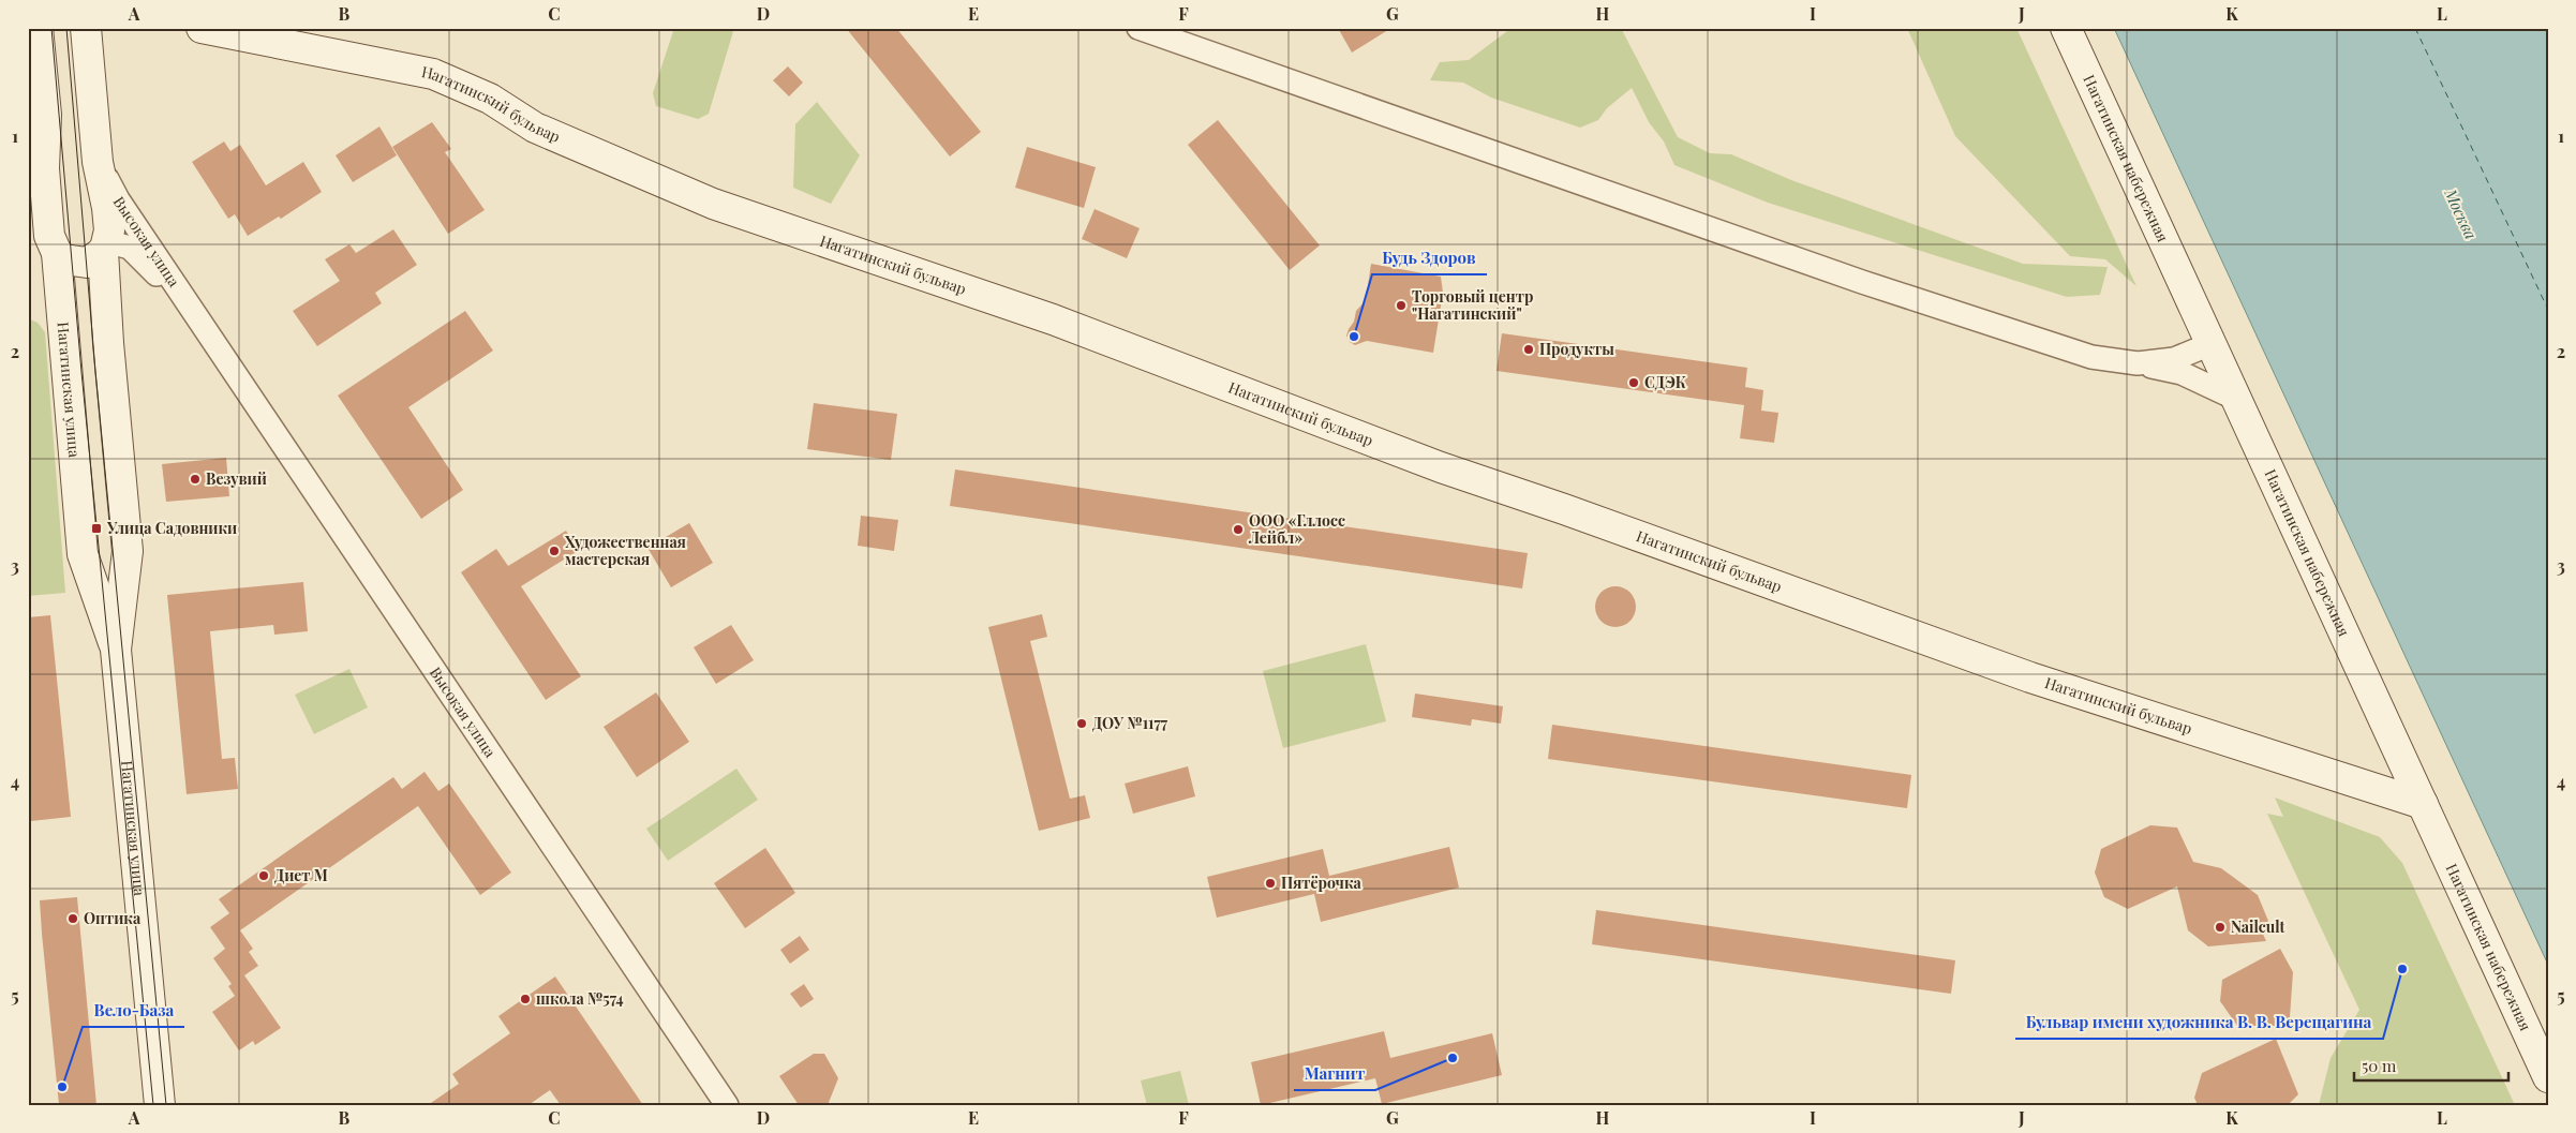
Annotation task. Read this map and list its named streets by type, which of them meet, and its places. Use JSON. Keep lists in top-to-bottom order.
{
  "streets": {
    "street": [
      "Нагатинский бульвар",
      "Нагатинская набережная",
      "Высокая улица",
      "Нагатинская улица"
    ]
  },
  "crossings": [
    ["Нагатинский бульвар", "Нагатинская набережная"],
    ["Высокая улица", "Нагатинская улица"]
  ],
  "water": ["Москва"],
  "places": {
    "other": [
      "Торговый центр \"Нагатинский\"",
      "Будь Здоров",
      "Продукты",
      "СДЭК",
      "Везувий",
      "ООО «Гллосс Лейбл»",
      "Художественная мастерская",
      "ДОУ №1177",
      "Диет М",
      "Пятёрочка",
      "Оптика",
      "Nailcult",
      "Бульвар имени художника В. В. Верещагина",
      "школа №574",
      "Магнит",
      "Вело-База"
    ],
    "transit": ["Улица Садовники"]
  },
  "scale_bar": "50 m",
  "grid": {
    "columns": [
      "A",
      "B",
      "C",
      "D",
      "E",
      "F",
      "G",
      "H",
      "I",
      "J",
      "K",
      "L"
    ],
    "rows": [
      "1",
      "2",
      "3",
      "4",
      "5"
    ]
  }
}
